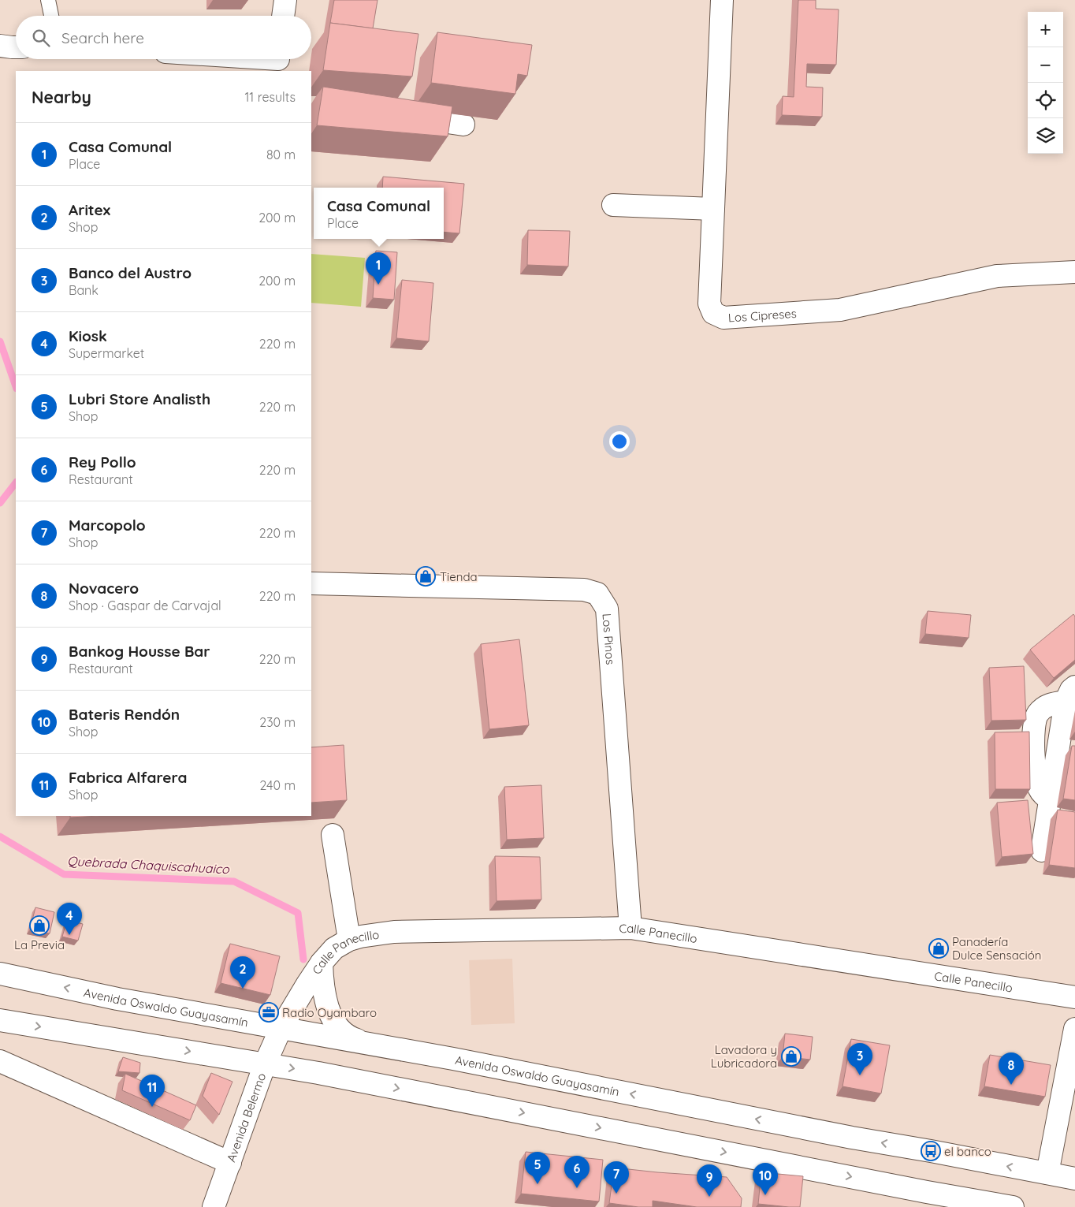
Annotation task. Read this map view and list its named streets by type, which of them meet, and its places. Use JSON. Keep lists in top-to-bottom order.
{
  "streets": {
    "street": [
      "Los Cipreses",
      "Los Pinos",
      "Calle Panecillo",
      "Avenida Oswaldo Guayasamín",
      "Avenida Belermo"
    ]
  },
  "crossings": [
    ["Los Pinos", "Calle Panecillo"],
    ["Calle Panecillo", "Avenida Oswaldo Guayasamín"],
    ["Calle Panecillo", "Avenida Belermo"],
    ["Avenida Oswaldo Guayasamín", "Avenida Belermo"]
  ],
  "water": ["Quebrada Chaquiscahuaico"],
  "places": {
    "shop": [
      "Tienda",
      "La Previa",
      "Panadería Dulce Sensación",
      "Lavadora y Lubricadora"
    ],
    "office": ["Radio Oyambaro"],
    "bus stop": ["el banco"]
  },
  "page": {
    "map_buttons": ["+", "−"],
    "search": "Search here",
    "heading": ["Nearby", "11 results"],
    "list": [
      {
        "mark": "1",
        "name": "Casa Comunal",
        "note": "Place",
        "value": "80 m"
      },
      {
        "mark": "2",
        "name": "Aritex",
        "note": "Shop",
        "value": "200 m"
      },
      {
        "mark": "3",
        "name": "Banco del Austro",
        "note": "Bank",
        "value": "200 m"
      },
      {
        "mark": "4",
        "name": "Kiosk",
        "note": "Supermarket",
        "value": "220 m"
      },
      {
        "mark": "5",
        "name": "Lubri Store Analisth",
        "note": "Shop",
        "value": "220 m"
      },
      {
        "mark": "6",
        "name": "Rey Pollo",
        "note": "Restaurant",
        "value": "220 m"
      },
      {
        "mark": "7",
        "name": "Marcopolo",
        "note": "Shop",
        "value": "220 m"
      },
      {
        "mark": "8",
        "name": "Novacero",
        "note": "Shop · Gaspar de Carvajal",
        "value": "220 m"
      },
      {
        "mark": "9",
        "name": "Bankog Housse Bar",
        "note": "Restaurant",
        "value": "220 m"
      },
      {
        "mark": "10",
        "name": "Bateris Rendón",
        "note": "Shop",
        "value": "230 m"
      },
      {
        "mark": "11",
        "name": "Fabrica Alfarera",
        "note": "Shop",
        "value": "240 m"
      }
    ],
    "popup": ["Casa Comunal", "Place"],
    "pins": [
      "1",
      "4",
      "2",
      "3",
      "8",
      "11",
      "5",
      "6",
      "7",
      "10",
      "9"
    ]
  }
}
